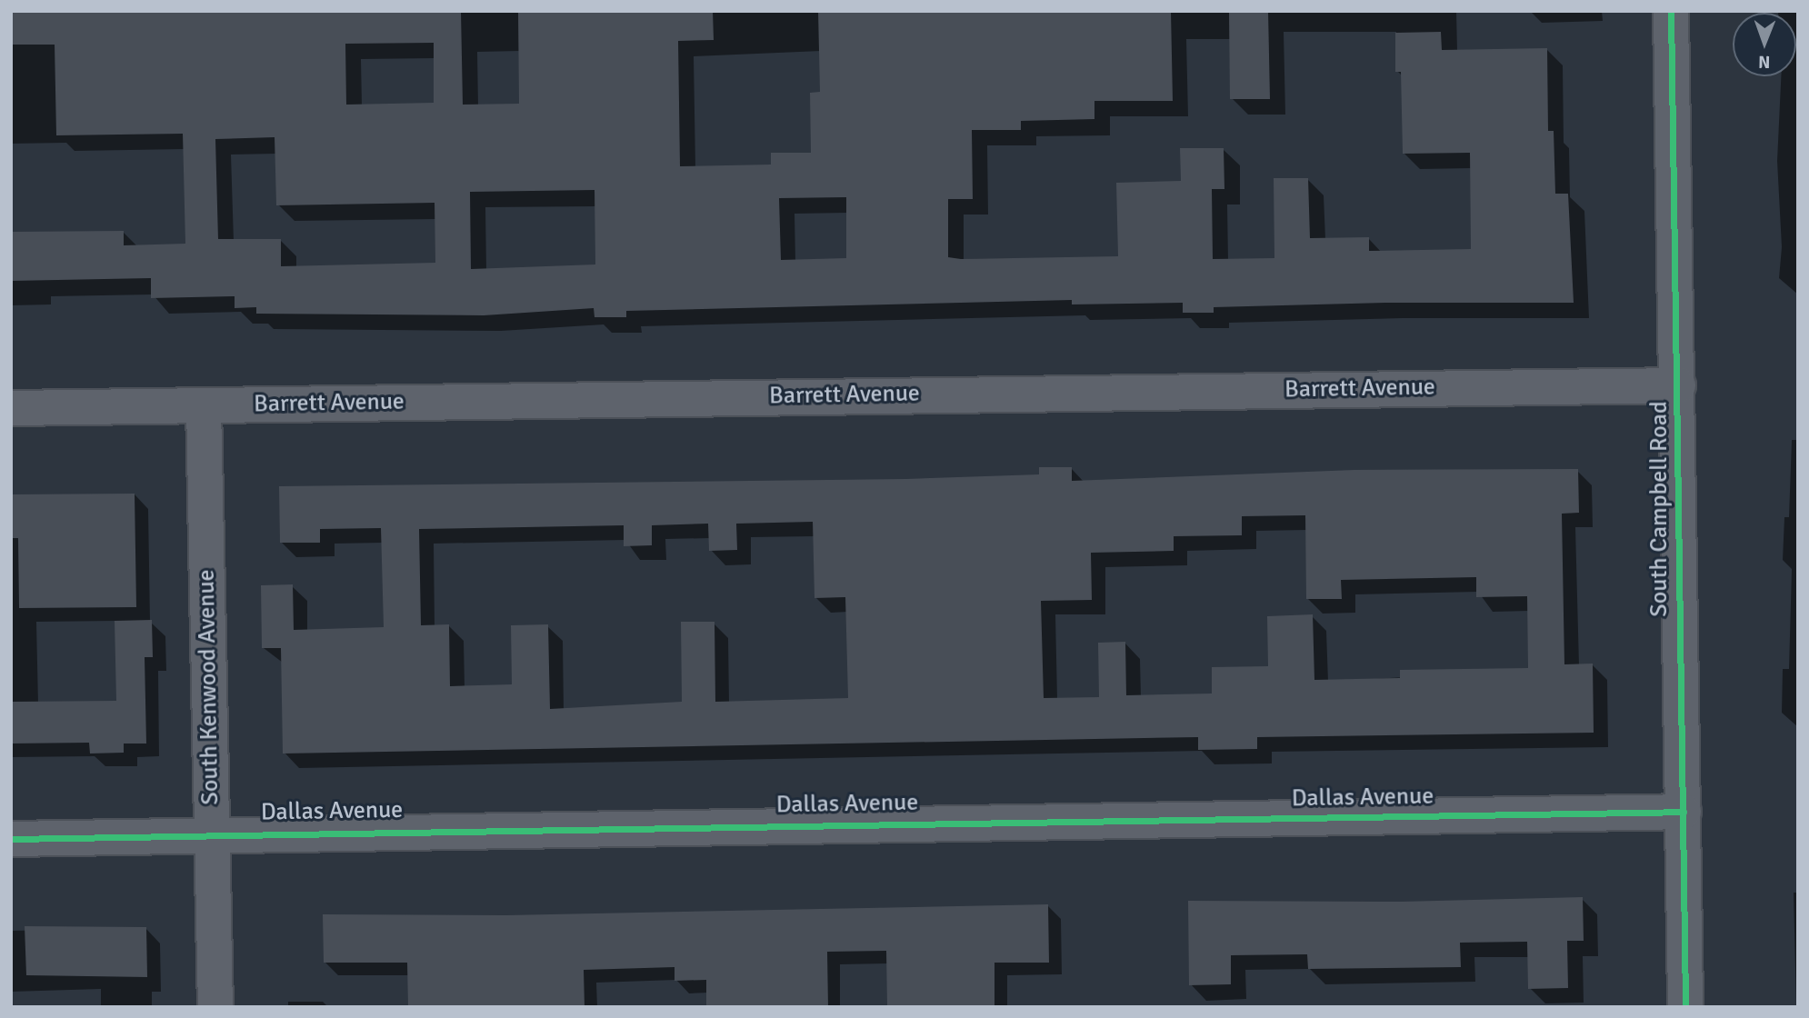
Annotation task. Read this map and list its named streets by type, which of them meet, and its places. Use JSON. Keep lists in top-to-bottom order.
{
  "streets": {
    "street": [
      "Barrett Avenue",
      "South Campbell Road",
      "South Kenwood Avenue",
      "Dallas Avenue"
    ]
  },
  "crossings": [
    ["Barrett Avenue", "South Campbell Road"],
    ["Barrett Avenue", "South Kenwood Avenue"],
    ["South Campbell Road", "Dallas Avenue"],
    ["South Kenwood Avenue", "Dallas Avenue"]
  ],
  "north": "bottom"
}
